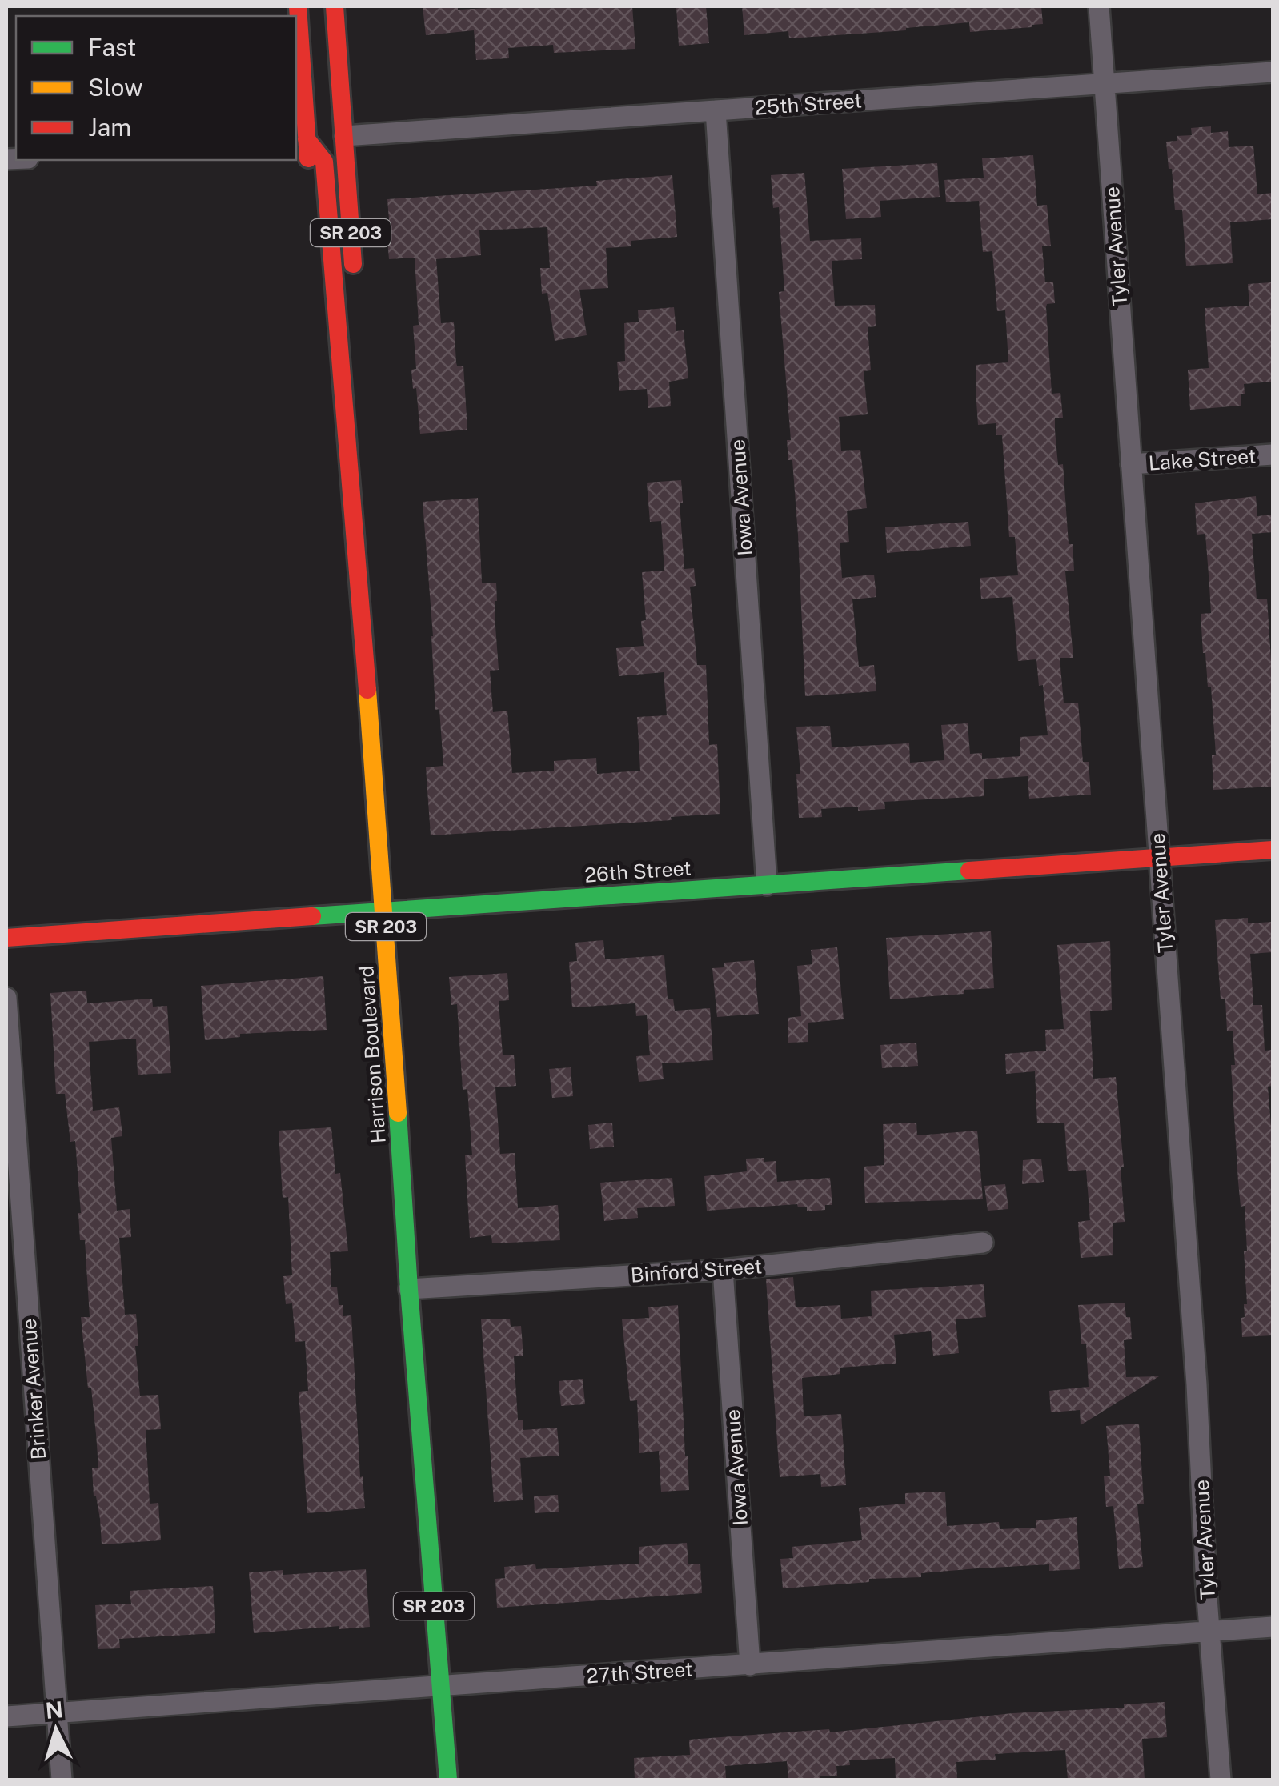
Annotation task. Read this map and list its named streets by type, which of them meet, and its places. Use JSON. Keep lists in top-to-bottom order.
{
  "streets": {
    "main road": ["SR 203", "26th Street", "Harrison Boulevard"],
    "street": [
      "25th Street",
      "Tyler Avenue",
      "Lake Street",
      "Iowa Avenue",
      "Binford Street",
      "Brinker Avenue",
      "27th Street"
    ]
  },
  "crossings": [
    ["25th Street", "Tyler Avenue"],
    ["25th Street", "Iowa Avenue"],
    ["25th Street", "Harrison Boulevard"],
    ["Tyler Avenue", "Lake Street"],
    ["Tyler Avenue", "26th Street"],
    ["Tyler Avenue", "27th Street"],
    ["Iowa Avenue", "26th Street"],
    ["Iowa Avenue", "Binford Street"],
    ["Iowa Avenue", "27th Street"],
    ["26th Street", "Harrison Boulevard"],
    ["Harrison Boulevard", "Binford Street"],
    ["Harrison Boulevard", "27th Street"],
    ["Brinker Avenue", "27th Street"]
  ],
  "legend": ["Fast", "Slow", "Jam"],
  "north": "top"
}
